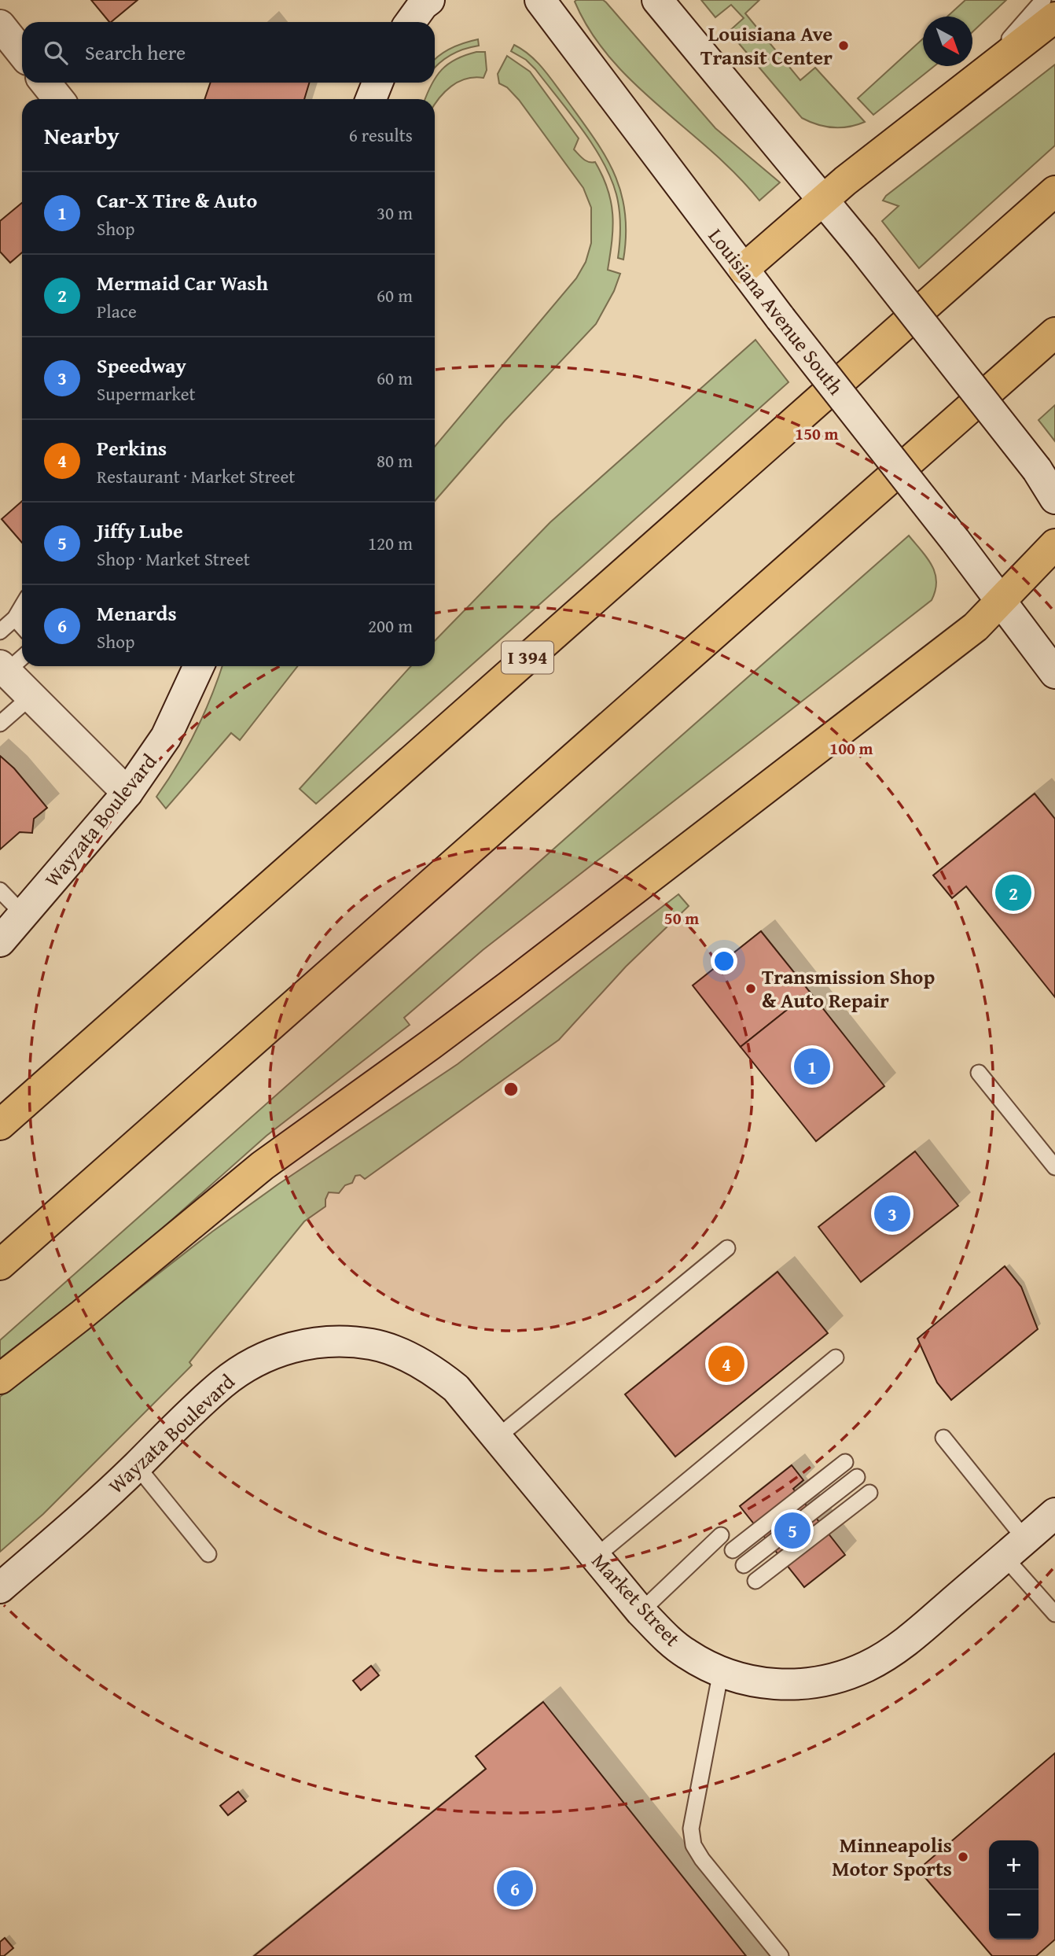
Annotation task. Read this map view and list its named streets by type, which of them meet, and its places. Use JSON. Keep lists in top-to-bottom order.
{
  "streets": {
    "highway": ["I 394"],
    "street": ["Louisiana Avenue South", "Wayzata Boulevard", "Market Street"]
  },
  "crossings": [
    ["Wayzata Boulevard", "Market Street"]
  ],
  "places": ["Louisiana Ave Transit Center", "Transmission Shop & Auto Repair", "Minneapolis Motor Sports"],
  "north": "bottom right",
  "page": {
    "search": "Search here",
    "heading": ["Nearby", "6 results"],
    "list": [
      {
        "mark": "1",
        "name": "Car-X Tire & Auto",
        "note": "Shop",
        "value": "30 m"
      },
      {
        "mark": "2",
        "name": "Mermaid Car Wash",
        "note": "Place",
        "value": "60 m"
      },
      {
        "mark": "3",
        "name": "Speedway",
        "note": "Supermarket",
        "value": "60 m"
      },
      {
        "mark": "4",
        "name": "Perkins",
        "note": "Restaurant · Market Street",
        "value": "80 m"
      },
      {
        "mark": "5",
        "name": "Jiffy Lube",
        "note": "Shop · Market Street",
        "value": "120 m"
      },
      {
        "mark": "6",
        "name": "Menards",
        "note": "Shop",
        "value": "200 m"
      }
    ],
    "pins": [
      "2",
      "1",
      "3",
      "4",
      "5",
      "6"
    ],
    "map_buttons": ["+", "−"]
  },
  "rings": ["150 m", "100 m", "50 m"]
}
